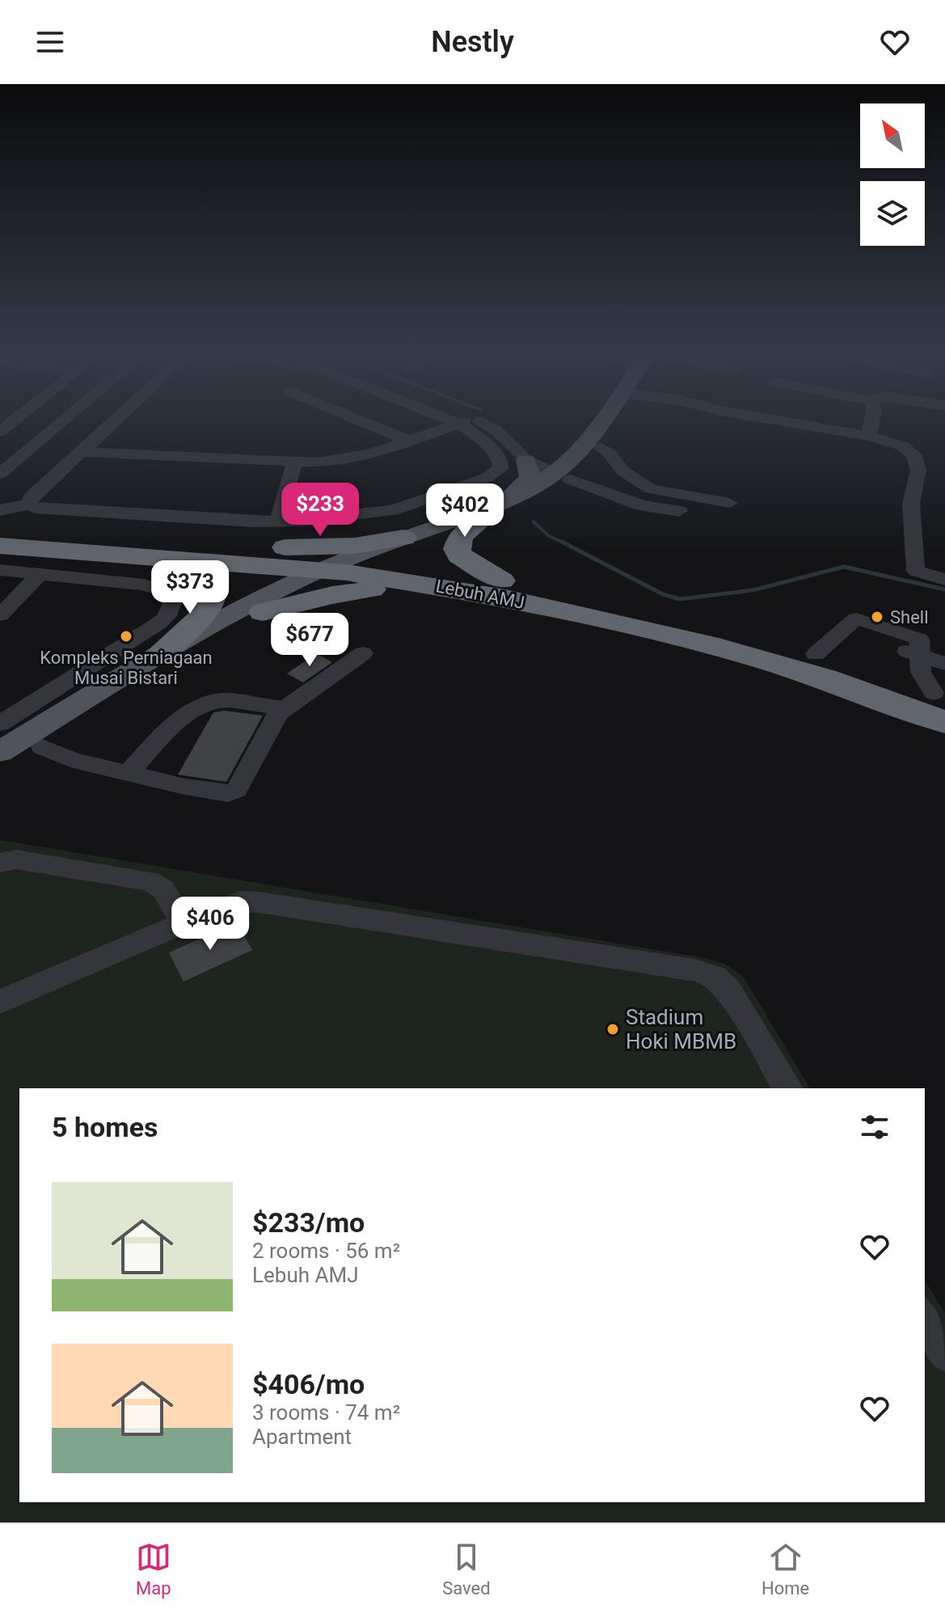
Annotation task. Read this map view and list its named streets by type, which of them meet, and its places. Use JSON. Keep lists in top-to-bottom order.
{
  "streets": {
    "highway": ["Lebuh AMJ"]
  },
  "places": ["Shell", "Kompleks Perniagaan Musai Bistari", "Stadium Hoki MBMB"],
  "north": "top left",
  "page": {
    "header": "Nestly",
    "price": [
      "$233",
      "$402",
      "$373",
      "$677",
      "$406"
    ],
    "heading": "5 homes",
    "list": [
      {
        "name": "$233/mo",
        "note": "2 rooms · 56 m² · Lebuh AMJ"
      },
      {
        "name": "$406/mo",
        "note": "3 rooms · 74 m² · Apartment"
      }
    ],
    "tabs": ["Map", "Saved", "Home"]
  }
}
